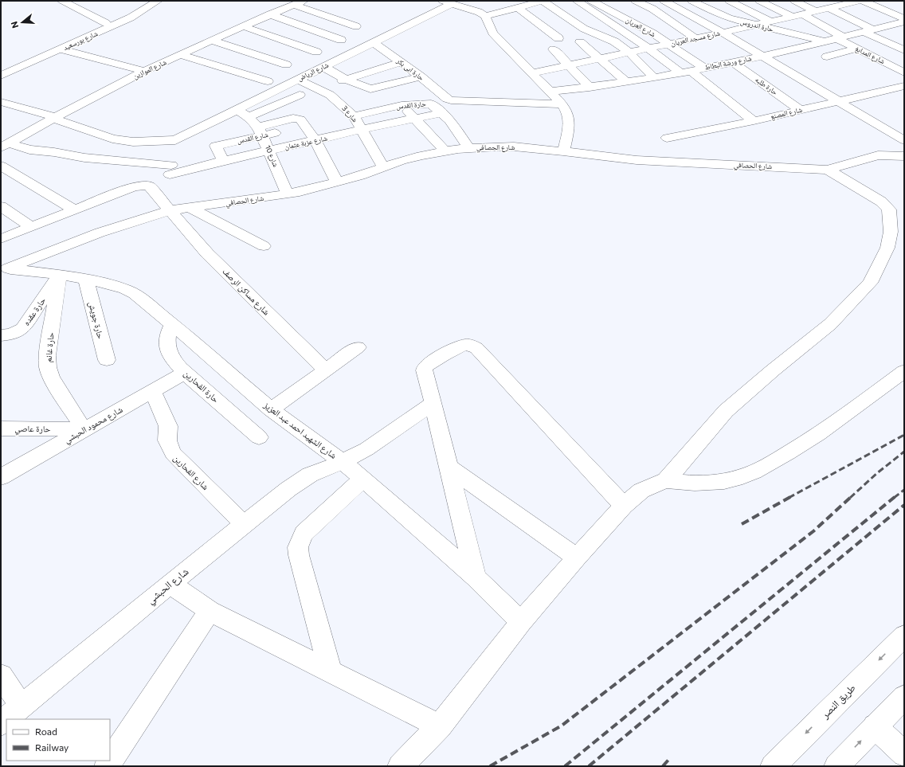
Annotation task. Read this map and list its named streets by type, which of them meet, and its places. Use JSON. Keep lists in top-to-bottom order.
{
  "streets": {
    "street": [
      "حارة اندروس",
      "شارع العريان",
      "شارع مسجد العريان",
      "شارع بورسعيد",
      "شارع المدابغ",
      "شارع ورشة البطاط",
      "شارع الموازين",
      "حارة ابى بكر",
      "شارع الرياض",
      "حارة طلبه",
      "حارة القدس",
      "شارع المصنع",
      "شارع 3",
      "شارع القدس",
      "شارع عزبة عثمان",
      "شارع الحصافي",
      "شارع 10",
      "شارع مساكن الرصف",
      "حارة عقده",
      "حارة جويش",
      "حارة غانم",
      "حارة الفحارين",
      "شارع محمود الحبشي",
      "حارة عاصي",
      "شارع الشهيد احمد عبد العزيز",
      "شارع الفحارين",
      "شارع الحبشي",
      "طريق النصر"
    ]
  },
  "crossings": [
    ["حارة اندروس", "شارع مسجد العريان"],
    ["حارة اندروس", "شارع ورشة البطاط"],
    ["شارع العريان", "شارع مسجد العريان"],
    ["شارع العريان", "شارع ورشة البطاط"],
    ["شارع مسجد العريان", "شارع المدابغ"],
    ["شارع المدابغ", "شارع ورشة البطاط"],
    ["شارع ورشة البطاط", "حارة طلبه"],
    ["حارة ابى بكر", "شارع الرياض"],
    ["شارع الرياض", "شارع 3"],
    ["شارع الرياض", "شارع 10"],
    ["حارة طلبه", "شارع المصنع"],
    ["حارة القدس", "شارع 3"],
    ["حارة القدس", "شارع عزبة عثمان"],
    ["حارة القدس", "شارع الحصافي"],
    ["شارع 3", "شارع عزبة عثمان"],
    ["شارع 3", "شارع الحصافي"],
    ["شارع القدس", "شارع عزبة عثمان"],
    ["شارع القدس", "شارع 10"],
    ["شارع عزبة عثمان", "شارع 10"],
    ["شارع الحصافي", "شارع 10"],
    ["شارع الحصافي", "شارع مساكن الرصف"],
    ["شارع الحصافي", "شارع الشهيد احمد عبد العزيز"],
    ["حارة عقده", "حارة غانم"],
    ["حارة عقده", "شارع الشهيد احمد عبد العزيز"],
    ["حارة جويش", "شارع الشهيد احمد عبد العزيز"],
    ["حارة غانم", "شارع محمود الحبشي"],
    ["حارة غانم", "حارة عاصي"],
    ["حارة غانم", "شارع الشهيد احمد عبد العزيز"],
    ["حارة الفحارين", "شارع محمود الحبشي"],
    ["حارة الفحارين", "شارع الشهيد احمد عبد العزيز"],
    ["شارع محمود الحبشي", "حارة عاصي"],
    ["شارع محمود الحبشي", "شارع الفحارين"],
    ["شارع الشهيد احمد عبد العزيز", "شارع الحبشي"],
    ["شارع الفحارين", "شارع الحبشي"]
  ],
  "legend": ["Road", "Railway"],
  "north": "left"
}
